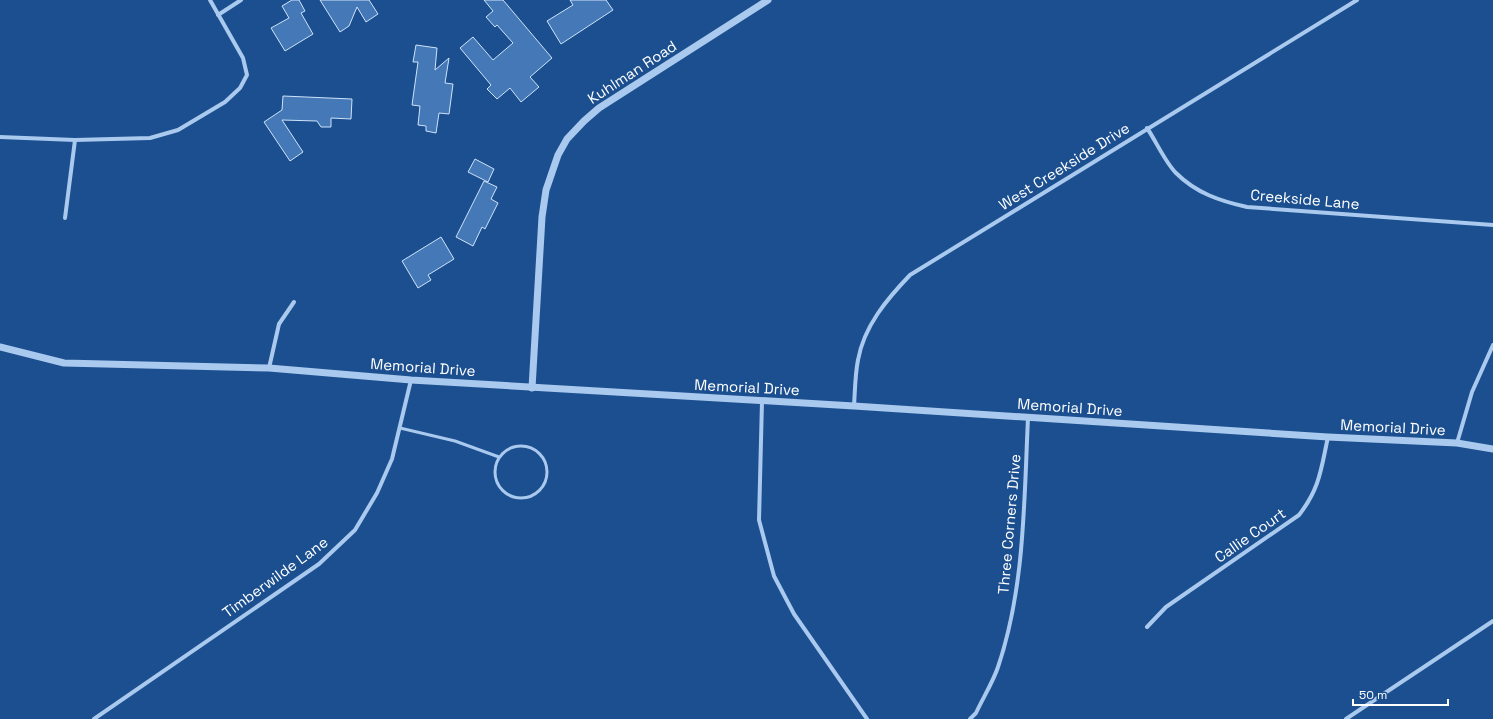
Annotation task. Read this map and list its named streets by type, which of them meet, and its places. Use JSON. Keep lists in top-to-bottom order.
{
  "streets": {
    "street": [
      "Kuhlman Road",
      "West Creekside Drive",
      "Creekside Lane",
      "Memorial Drive",
      "Three Corners Drive",
      "Callie Court",
      "Timberwilde Lane"
    ]
  },
  "crossings": [
    ["Kuhlman Road", "Memorial Drive"],
    ["West Creekside Drive", "Creekside Lane"],
    ["West Creekside Drive", "Memorial Drive"],
    ["Memorial Drive", "Three Corners Drive"],
    ["Memorial Drive", "Callie Court"],
    ["Memorial Drive", "Timberwilde Lane"]
  ],
  "scale_bar": "50 m"
}
